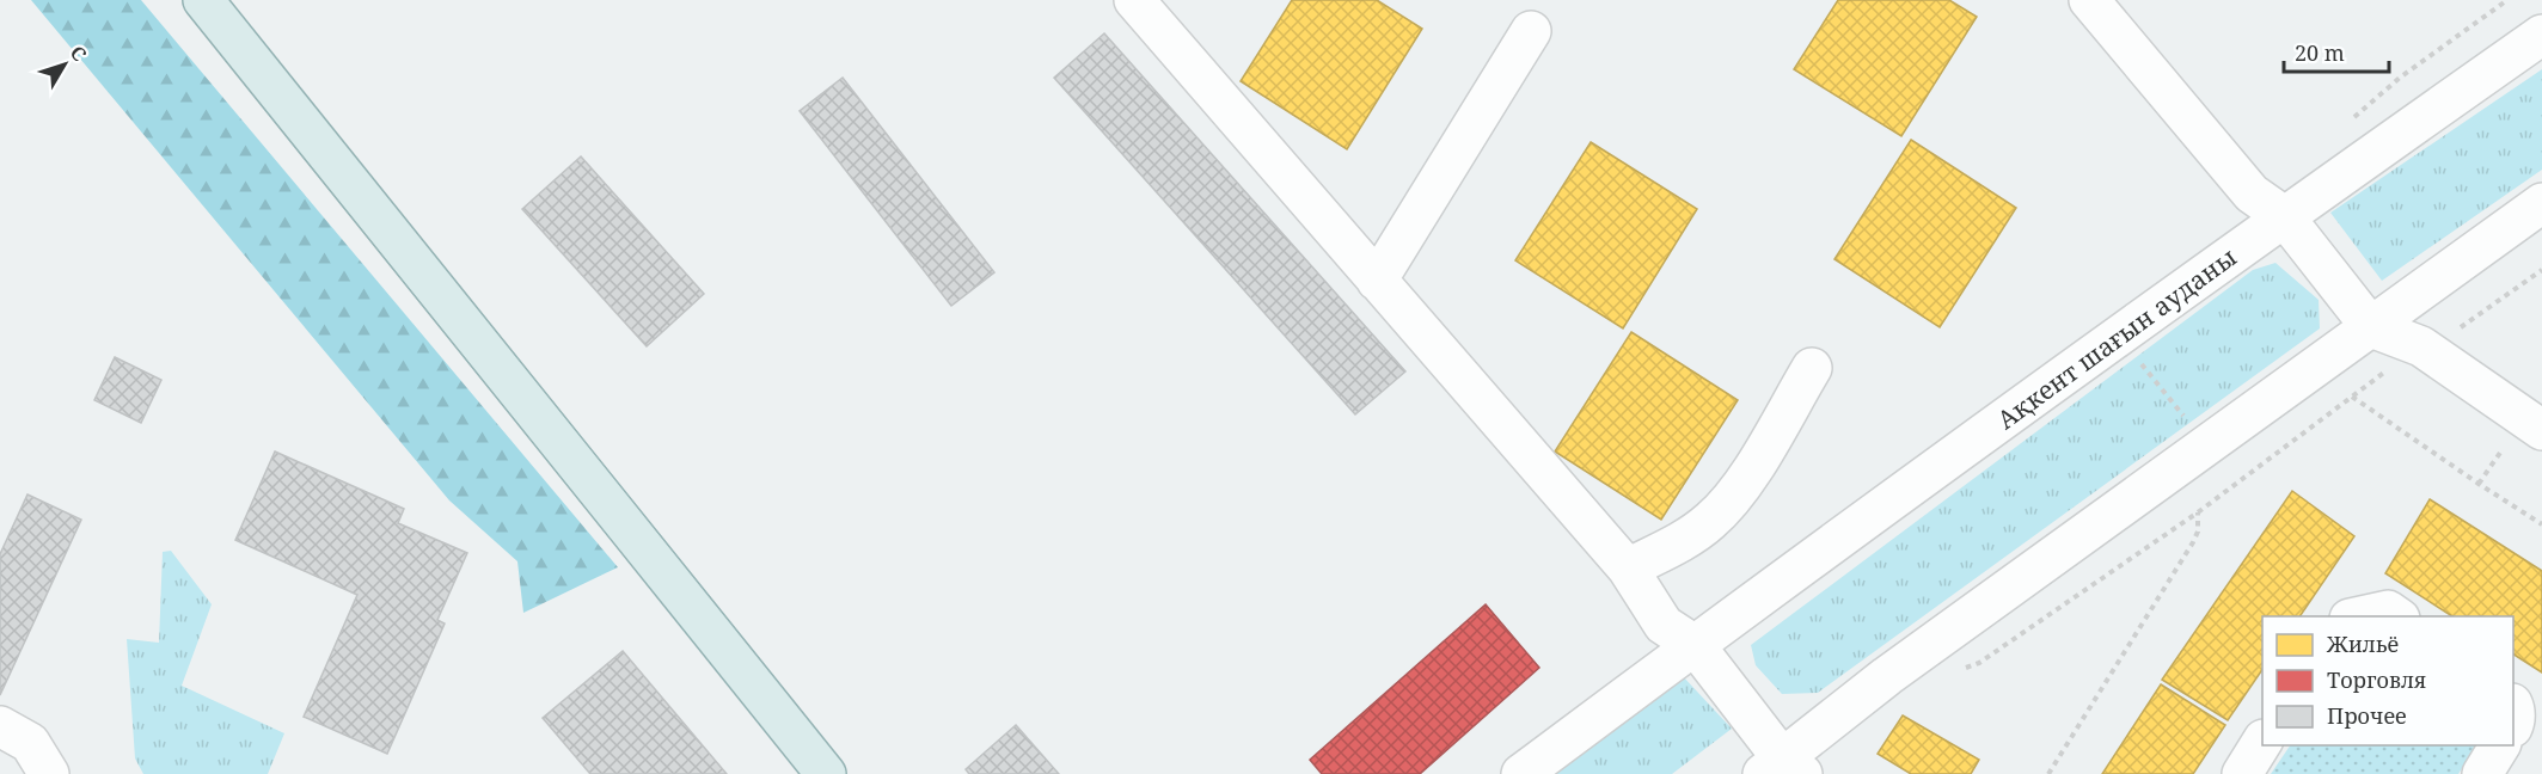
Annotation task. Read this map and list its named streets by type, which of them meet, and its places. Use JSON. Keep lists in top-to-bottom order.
{
  "streets": {
    "street": ["Ақкент шағын ауданы"]
  },
  "legend": ["Жильё", "Торговля", "Прочее"],
  "scale_bar": "20 m",
  "north": "top right"
}
